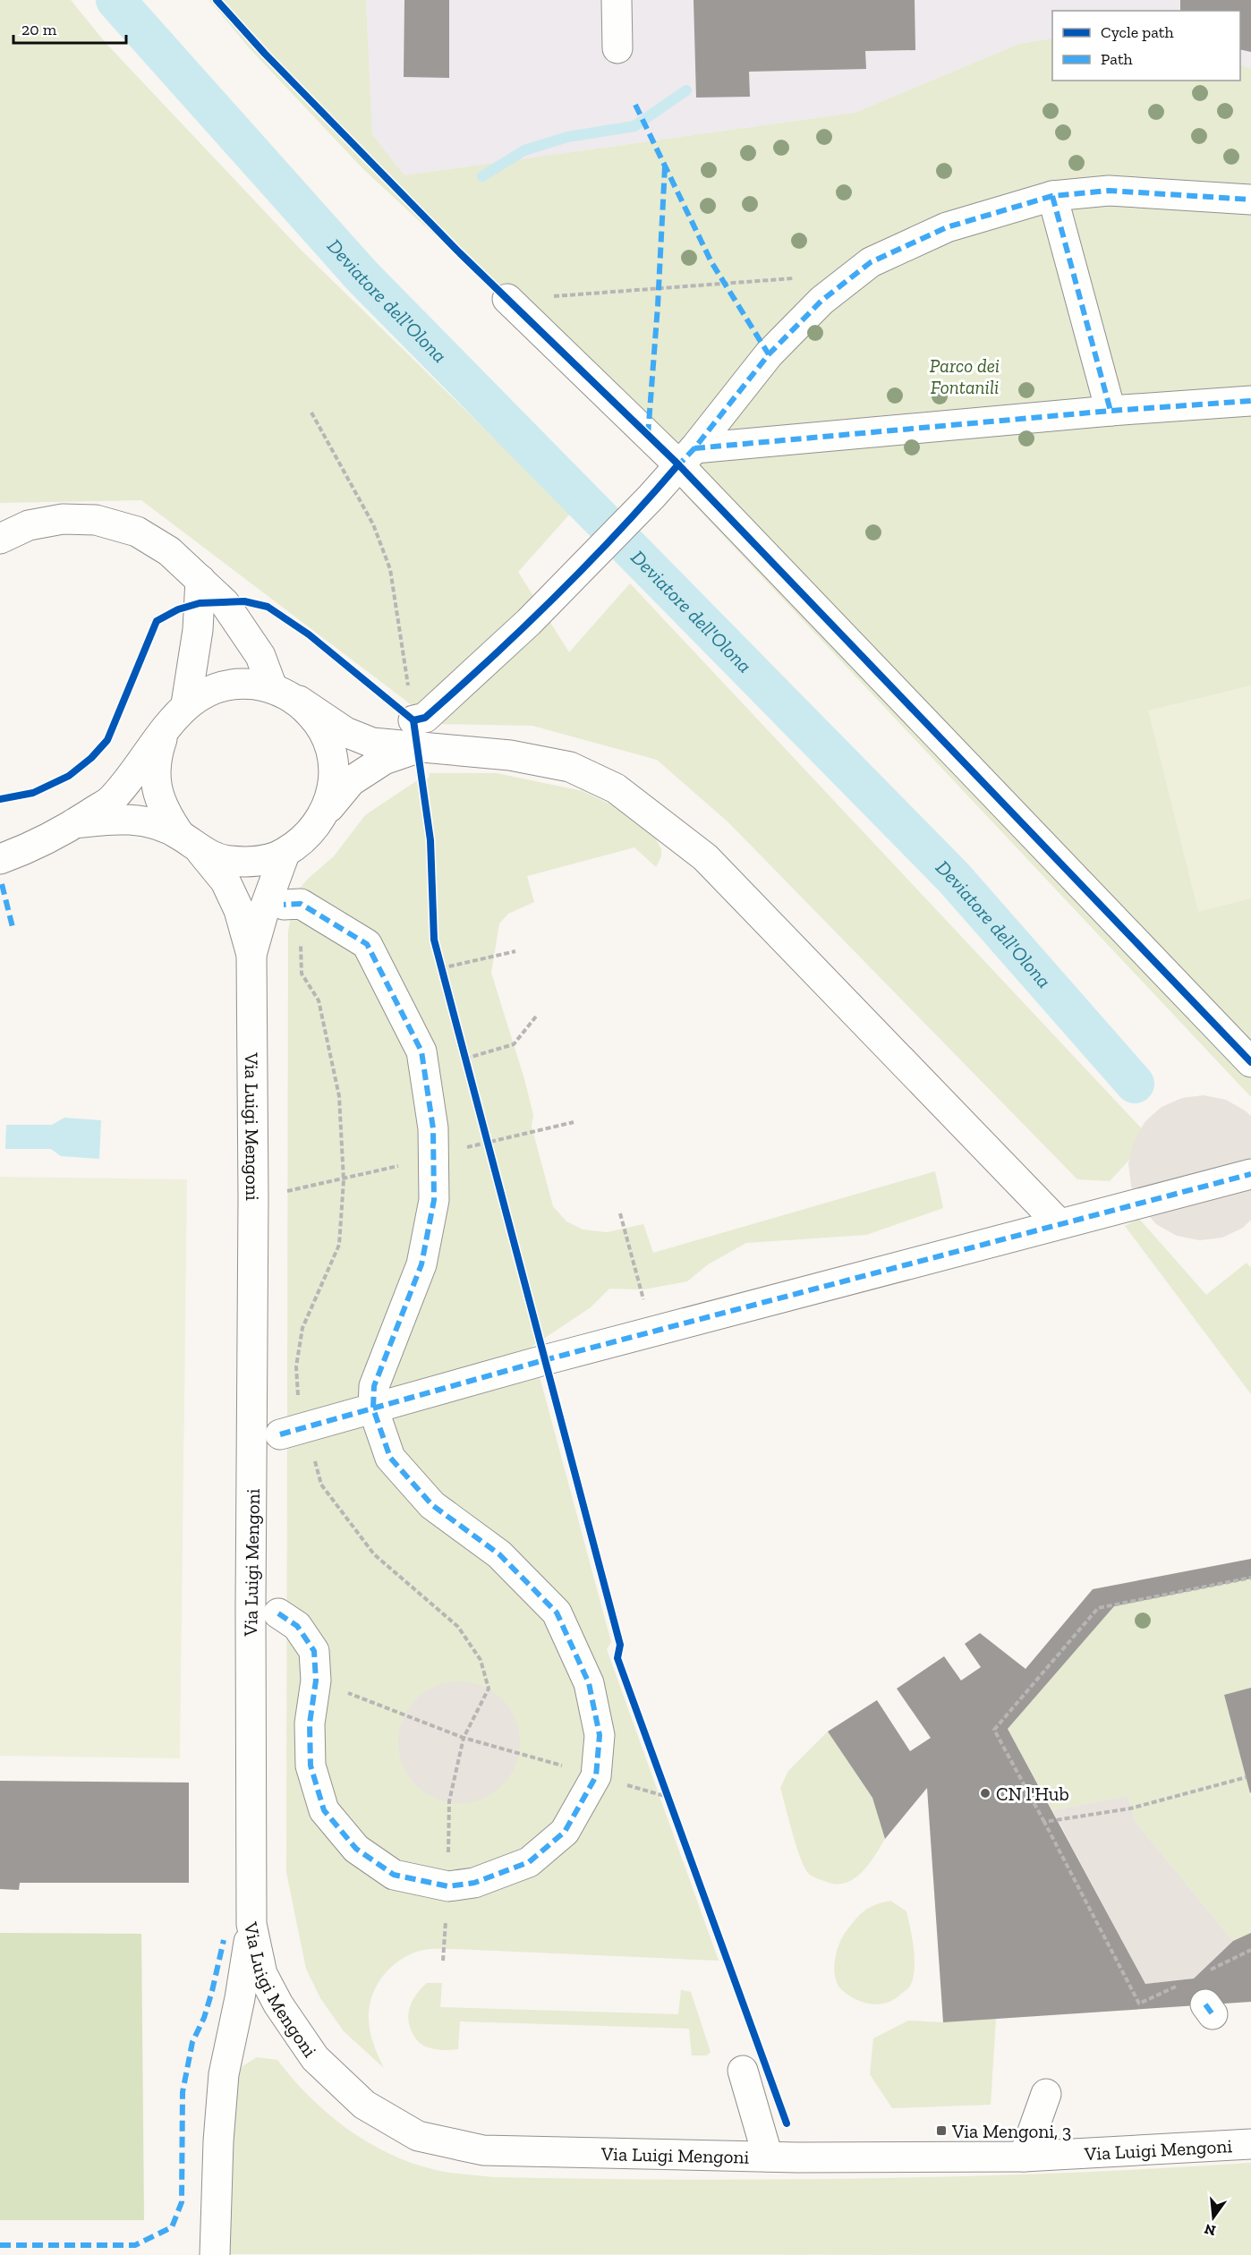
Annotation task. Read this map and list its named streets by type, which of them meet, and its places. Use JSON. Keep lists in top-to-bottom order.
{
  "streets": {
    "street": ["Via Luigi Mengoni"]
  },
  "water": ["Deviatore dell'Olona"],
  "parks": ["Parco dei Fontanili"],
  "places": {
    "other": ["CN l'Hub"],
    "transit": ["Via Mengoni, 3"]
  },
  "legend": ["Cycle path", "Path"],
  "scale_bar": "20 m",
  "north": "bottom"
}
